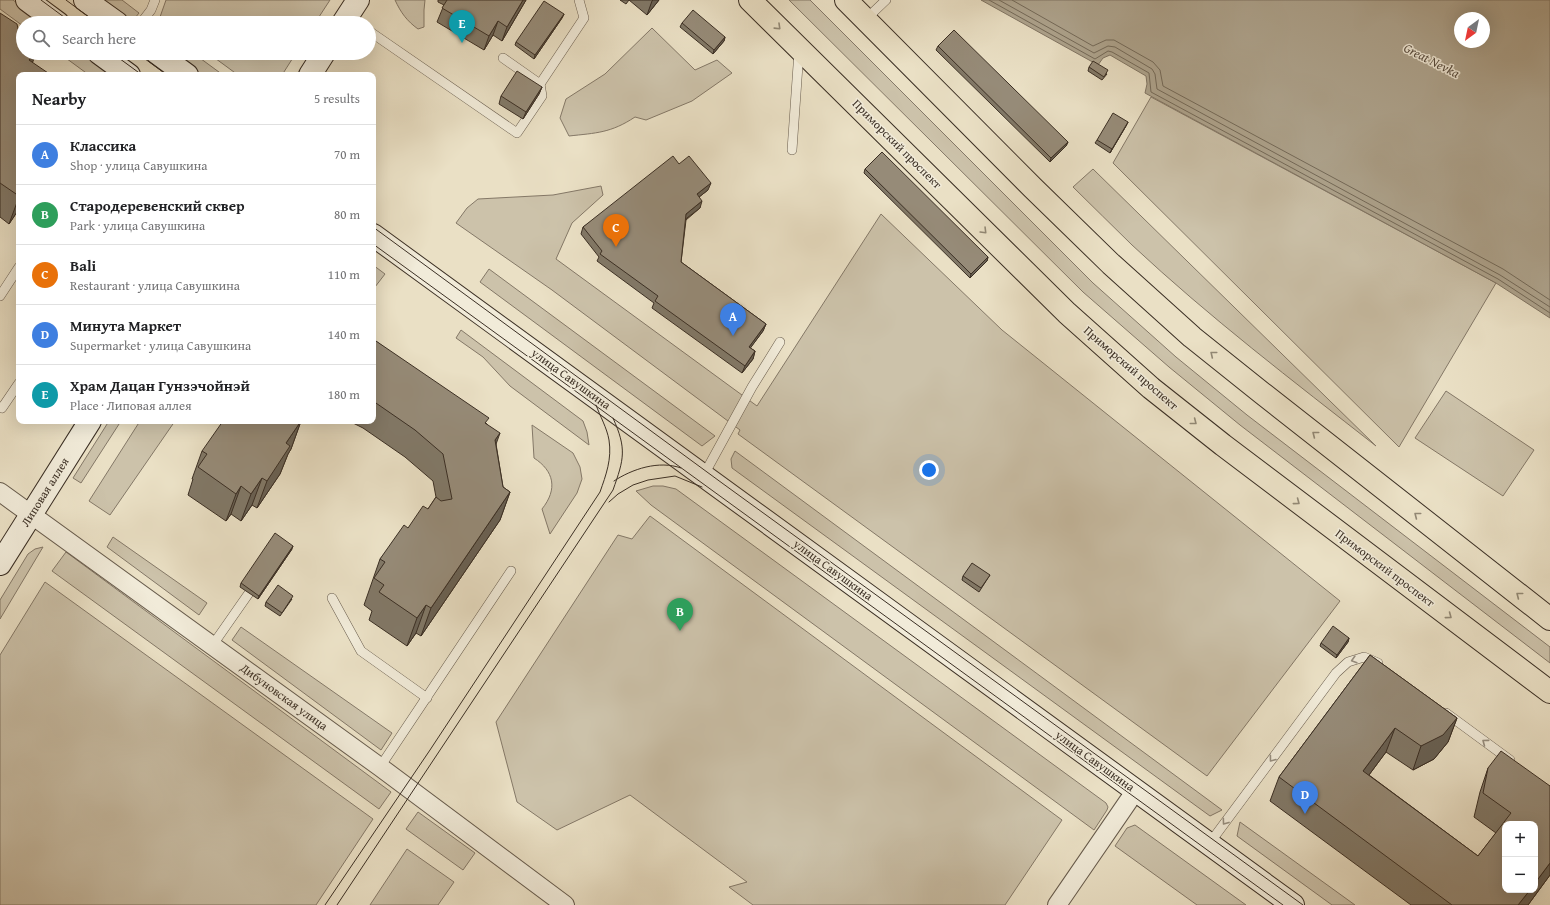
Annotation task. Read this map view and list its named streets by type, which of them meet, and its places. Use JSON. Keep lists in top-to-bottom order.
{
  "streets": {
    "main road": ["Приморский проспект", "улица Савушкина", "Липовая аллея"],
    "street": ["Дибуновская улица"]
  },
  "crossings": [
    ["Липовая аллея", "Дибуновская улица"]
  ],
  "water": ["Great Nevka"],
  "north": "bottom left",
  "page": {
    "pins": [
      "E",
      "C",
      "A",
      "B",
      "D"
    ],
    "search": "Search here",
    "heading": ["Nearby", "5 results"],
    "list": [
      {
        "mark": "A",
        "name": "Классика",
        "note": "Shop · улица Савушкина",
        "value": "70 m"
      },
      {
        "mark": "B",
        "name": "Стародеревенский сквер",
        "note": "Park · улица Савушкина",
        "value": "80 m"
      },
      {
        "mark": "C",
        "name": "Bali",
        "note": "Restaurant · улица Савушкина",
        "value": "110 m"
      },
      {
        "mark": "D",
        "name": "Минута Маркет",
        "note": "Supermarket · улица Савушкина",
        "value": "140 m"
      },
      {
        "mark": "E",
        "name": "Храм Дацан Гунзэчойнэй",
        "note": "Place · Липовая аллея",
        "value": "180 m"
      }
    ],
    "map_buttons": ["+", "−"]
  }
}
